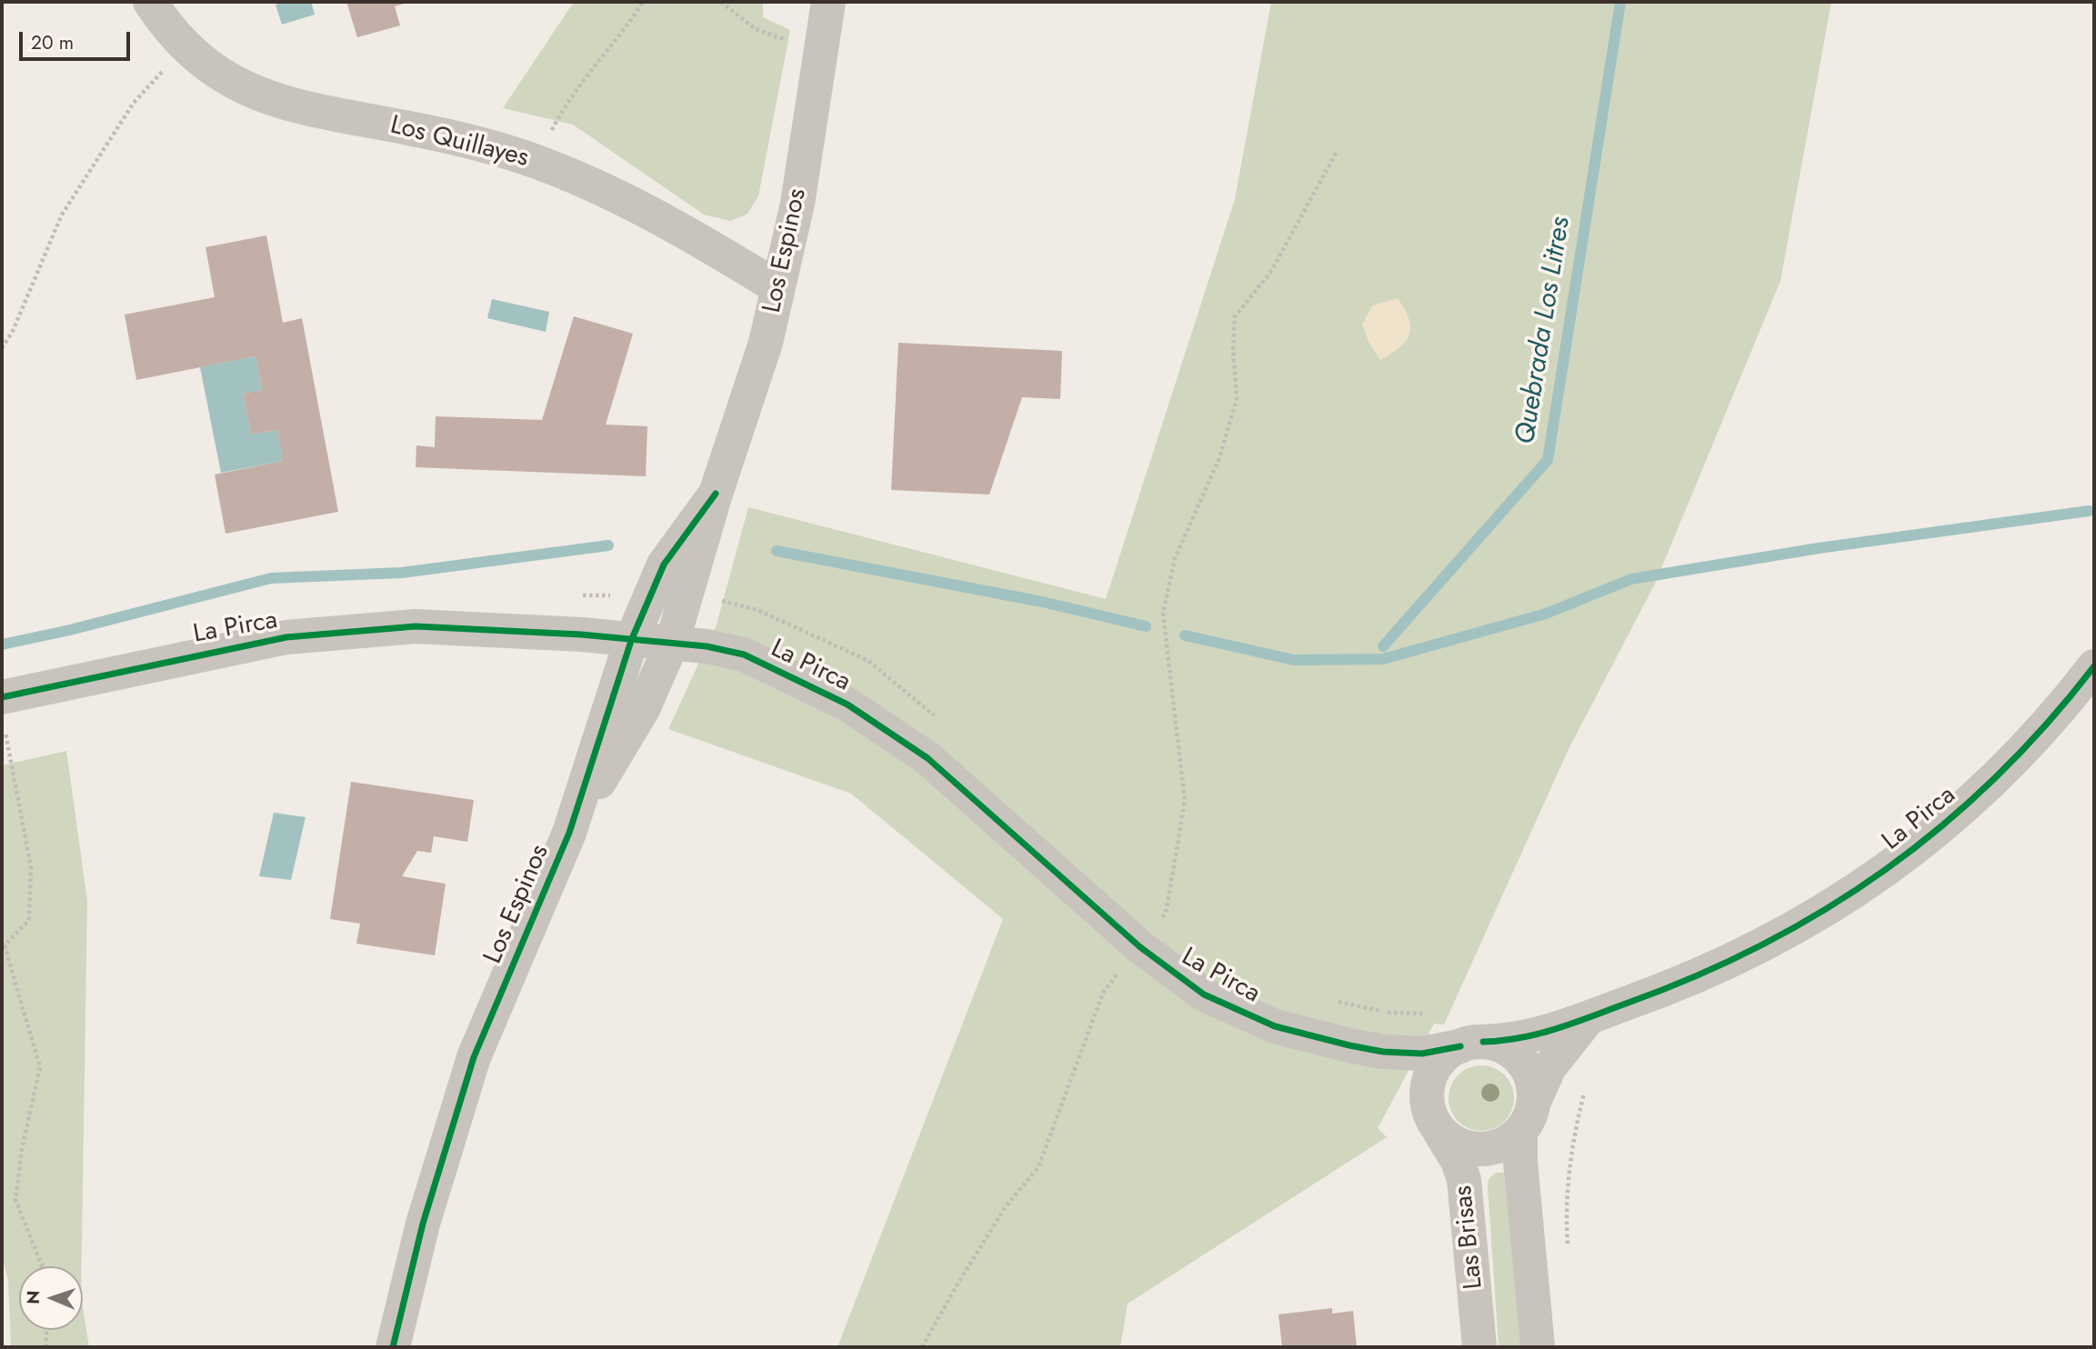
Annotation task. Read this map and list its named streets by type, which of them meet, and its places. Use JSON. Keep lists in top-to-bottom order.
{
  "streets": {
    "street": [
      "Los Quillayes",
      "Los Espinos",
      "La Pirca",
      "Las Brisas"
    ]
  },
  "crossings": [
    ["Los Quillayes", "Los Espinos"],
    ["Los Espinos", "La Pirca"],
    ["La Pirca", "Las Brisas"]
  ],
  "water": ["Quebrada Los Litres"],
  "scale_bar": "20 m",
  "north": "left"
}
